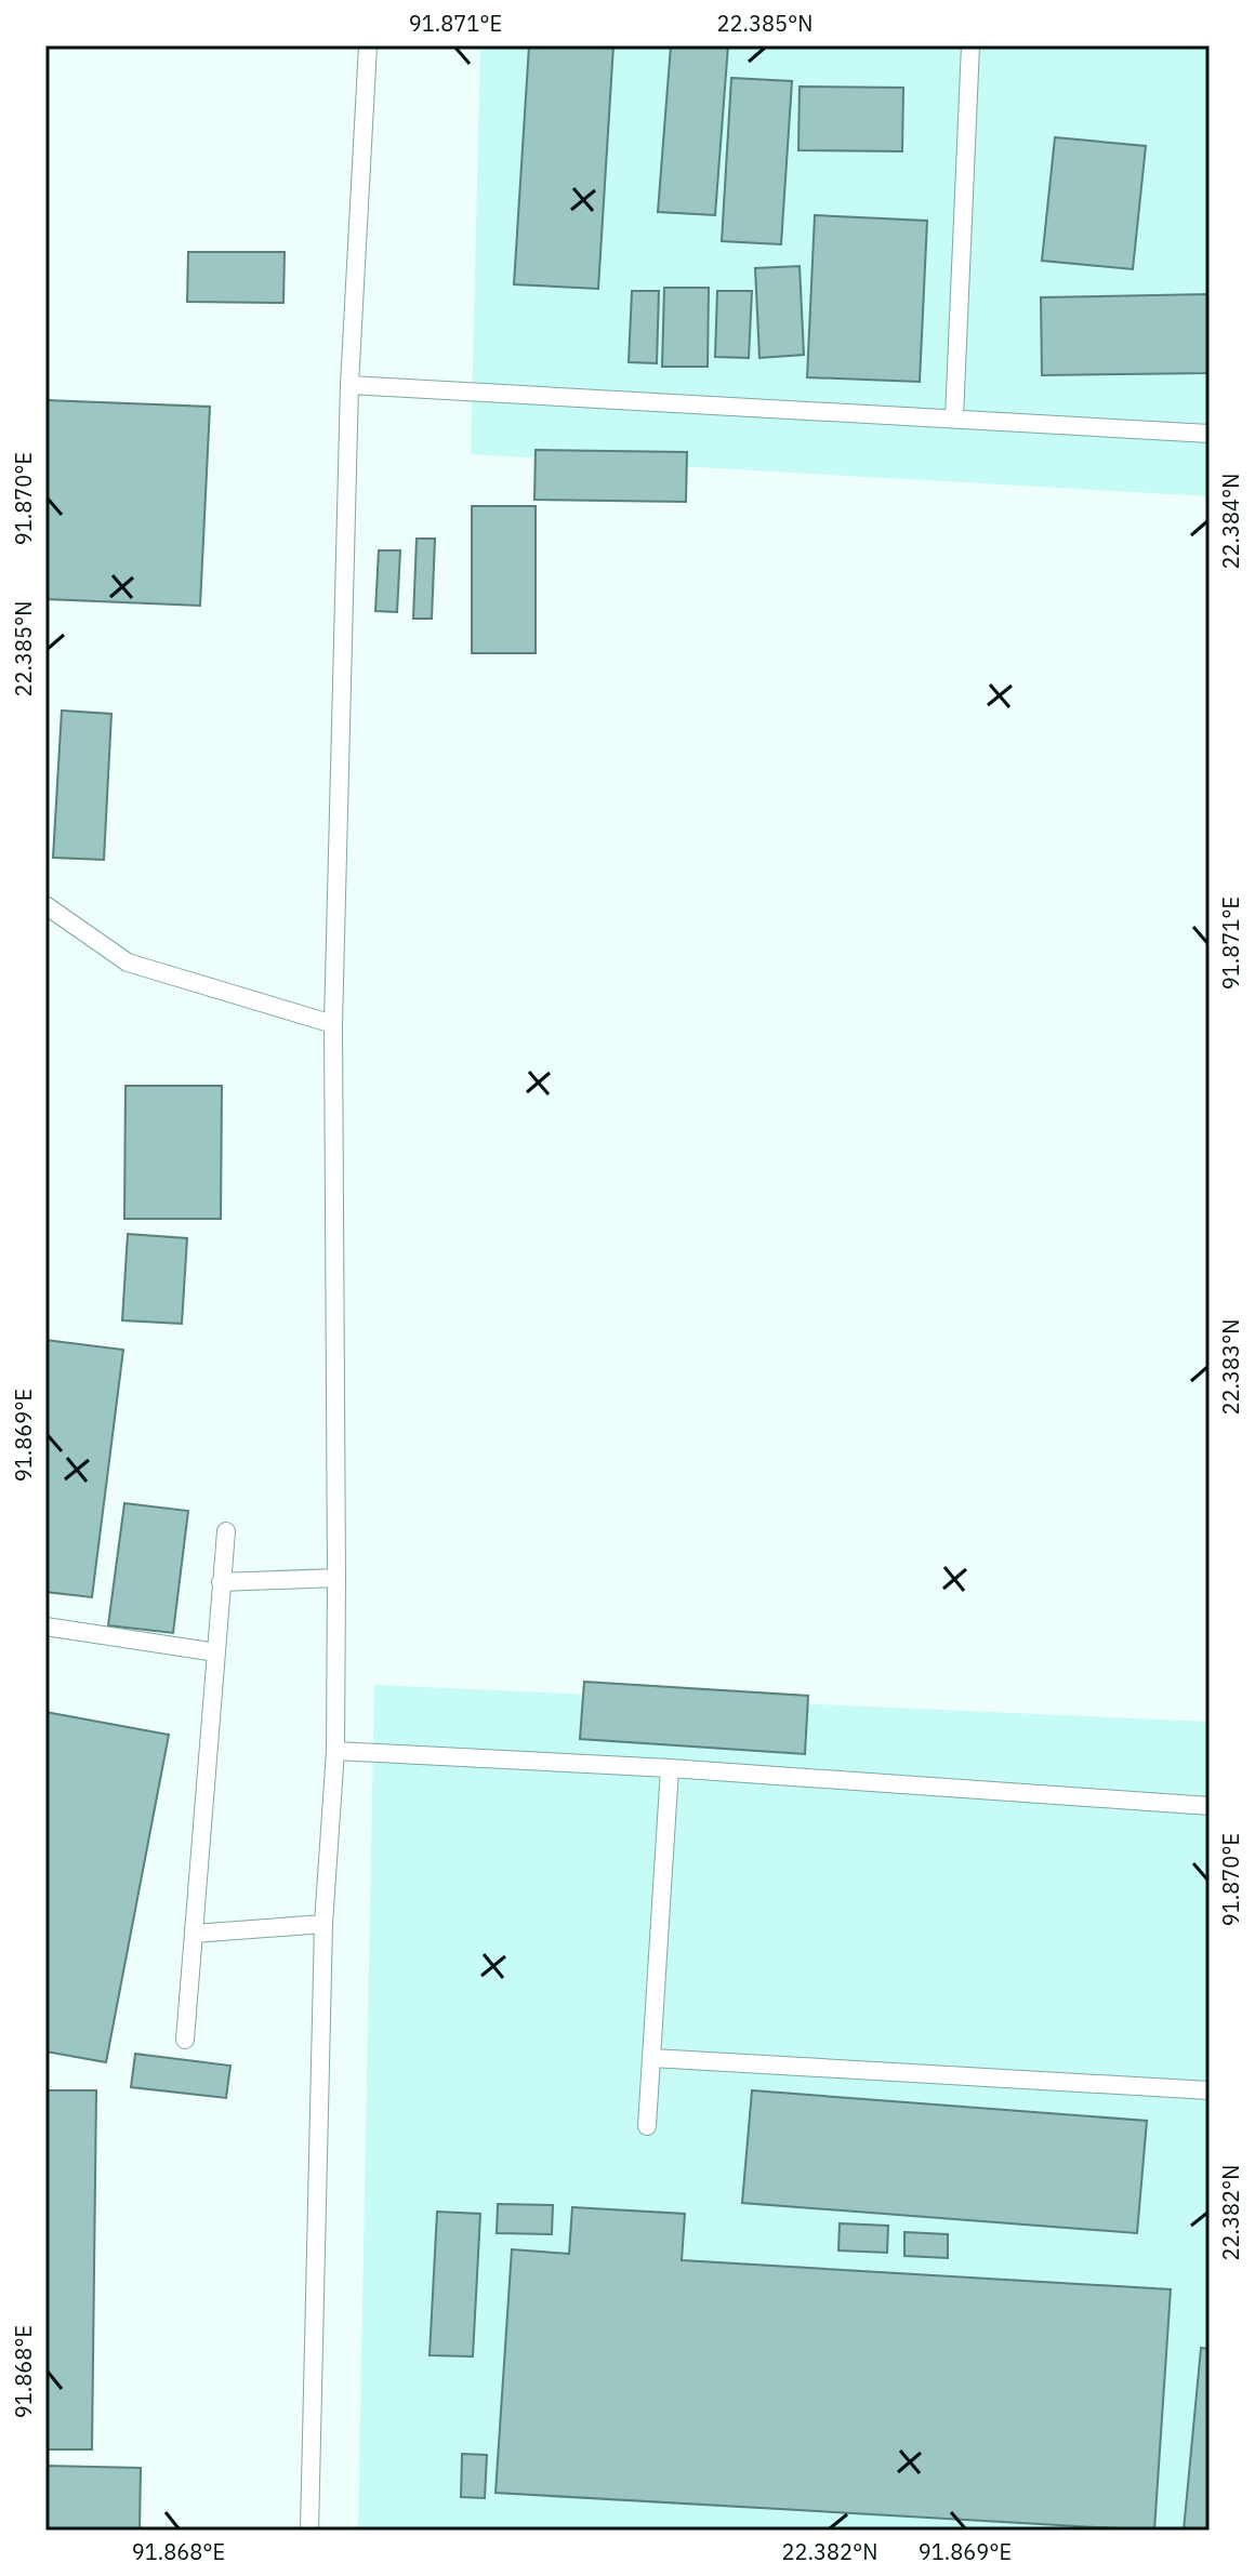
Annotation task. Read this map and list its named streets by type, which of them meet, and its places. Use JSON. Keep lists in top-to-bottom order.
{
  "coordinates": [
    "91.871°E",
    "22.385°N",
    "91.870°E",
    "22.384°N",
    "22.383°N",
    "91.869°E",
    "22.382°N",
    "91.868°E"
  ]
}
